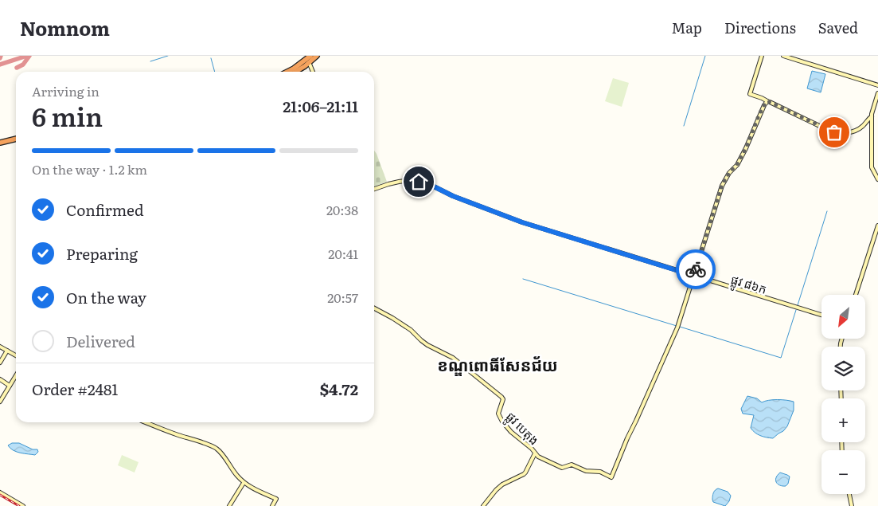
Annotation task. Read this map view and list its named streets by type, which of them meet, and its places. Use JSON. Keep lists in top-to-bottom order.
{
  "streets": {
    "street": ["ផ្លូវ ៨៦ក", "ផ្លូវ បេតុង"]
  },
  "crossings": [
    ["ផ្លូវ ៨៦ក", "ផ្លូវ បេតុង"]
  ],
  "districts": ["ខណ្ឌពោធិ៍សែនជ័យ"],
  "north": "bottom left",
  "page": {
    "header": "Nomnom",
    "nav": ["Map", "Directions", "Saved"],
    "heading": ["6 min", "Arriving in", "21:06–21:11"],
    "panel": ["Order #2481", "$4.72"],
    "bar": "On the way · 1.2 km",
    "list": [
      ["Confirmed", "20:38"],
      ["Preparing", "20:41"],
      ["On the way", "20:57"],
      "Delivered"
    ],
    "map_buttons": ["+", "−"]
  }
}
